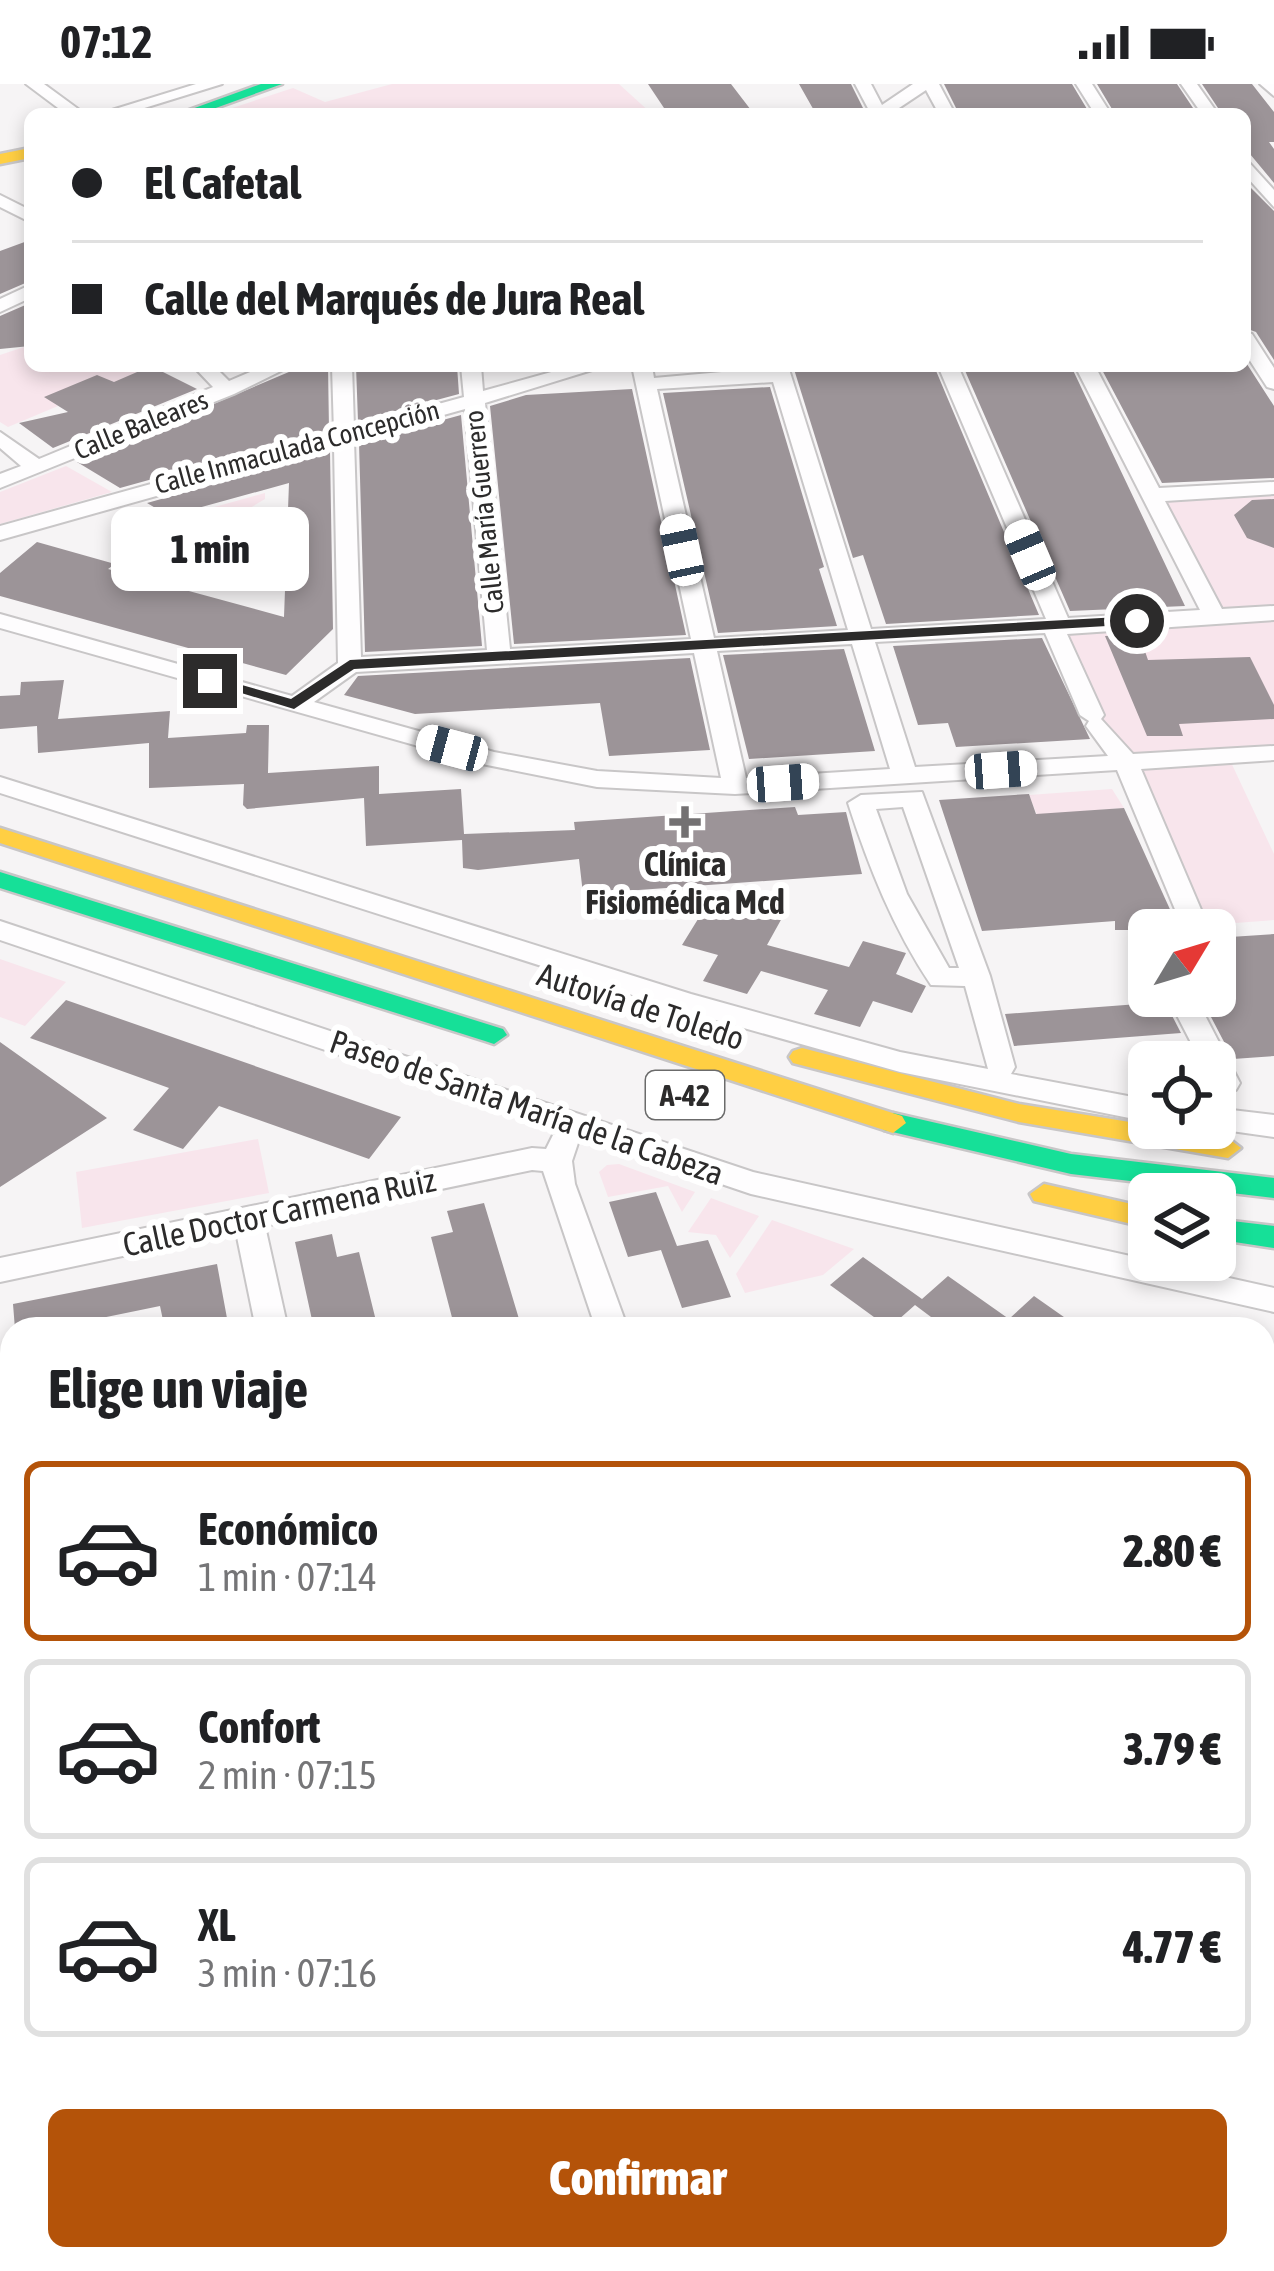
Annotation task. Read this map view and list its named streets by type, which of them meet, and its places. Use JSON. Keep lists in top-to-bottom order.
{
  "streets": {
    "main road": ["Autovía de Toledo", "A-42"],
    "street": [
      "Calle Baleares",
      "Calle Inmaculada Concepción",
      "Calle María Guerrero",
      "Paseo de Santa María de la Cabeza",
      "Calle Doctor Carmena Ruiz"
    ]
  },
  "crossings": [
    ["Calle Inmaculada Concepción", "Calle María Guerrero"],
    ["Autovía de Toledo", "A-42"]
  ],
  "places": {
    "health": ["Clínica Fisiomédica Mcd"]
  },
  "north": "top right",
  "page": {
    "status": "07:12",
    "banner": ["El Cafetal", "Calle del Marqués de Jura Real"],
    "bubble": "1 min",
    "heading": "Elige un viaje",
    "list": [
      {
        "name": "Económico",
        "note": "1 min · 07:14",
        "value": "2.80 €"
      },
      {
        "name": "Confort",
        "note": "2 min · 07:15",
        "value": "3.79 €"
      },
      {
        "name": "XL",
        "note": "3 min · 07:16",
        "value": "4.77 €"
      }
    ],
    "buttons": "Confirmar"
  }
}
